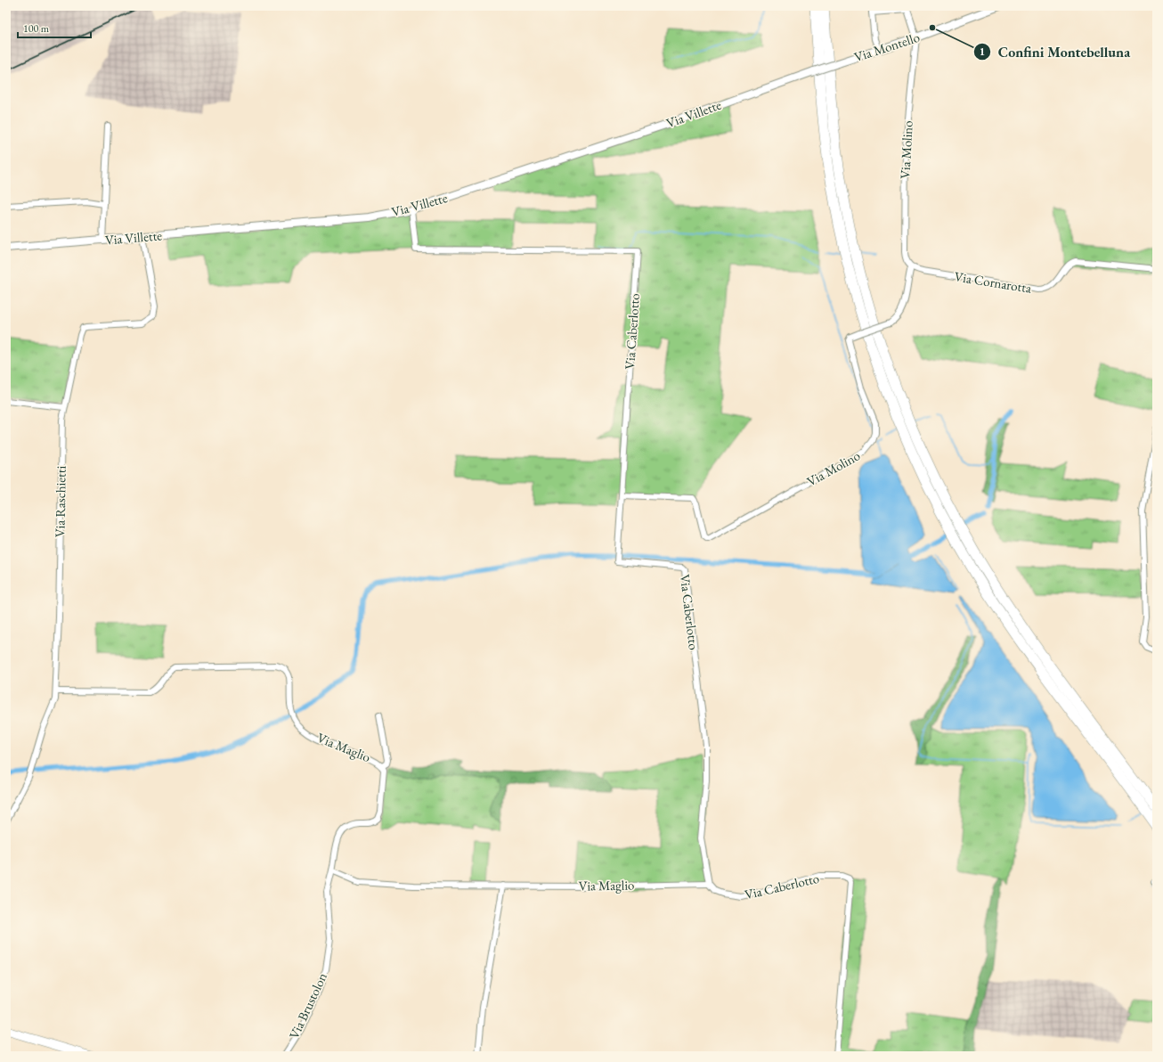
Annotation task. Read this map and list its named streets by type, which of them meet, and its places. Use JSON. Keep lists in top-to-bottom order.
{
  "streets": {
    "street": [
      "Via Montello",
      "Via Villette",
      "Via Molino",
      "Via Cornarotta",
      "Via Caberlotto",
      "Via Raschietti",
      "Via Maglio",
      "Via Brustolon"
    ]
  },
  "crossings": [
    ["Via Montello", "Via Villette"],
    ["Via Montello", "Via Molino"],
    ["Via Villette", "Via Caberlotto"],
    ["Via Villette", "Via Raschietti"],
    ["Via Molino", "Via Cornarotta"],
    ["Via Molino", "Via Caberlotto"],
    ["Via Caberlotto", "Via Maglio"],
    ["Via Raschietti", "Via Maglio"],
    ["Via Maglio", "Via Brustolon"]
  ],
  "places": ["Confini Montebelluna"],
  "scale_bar": "100 m"
}
